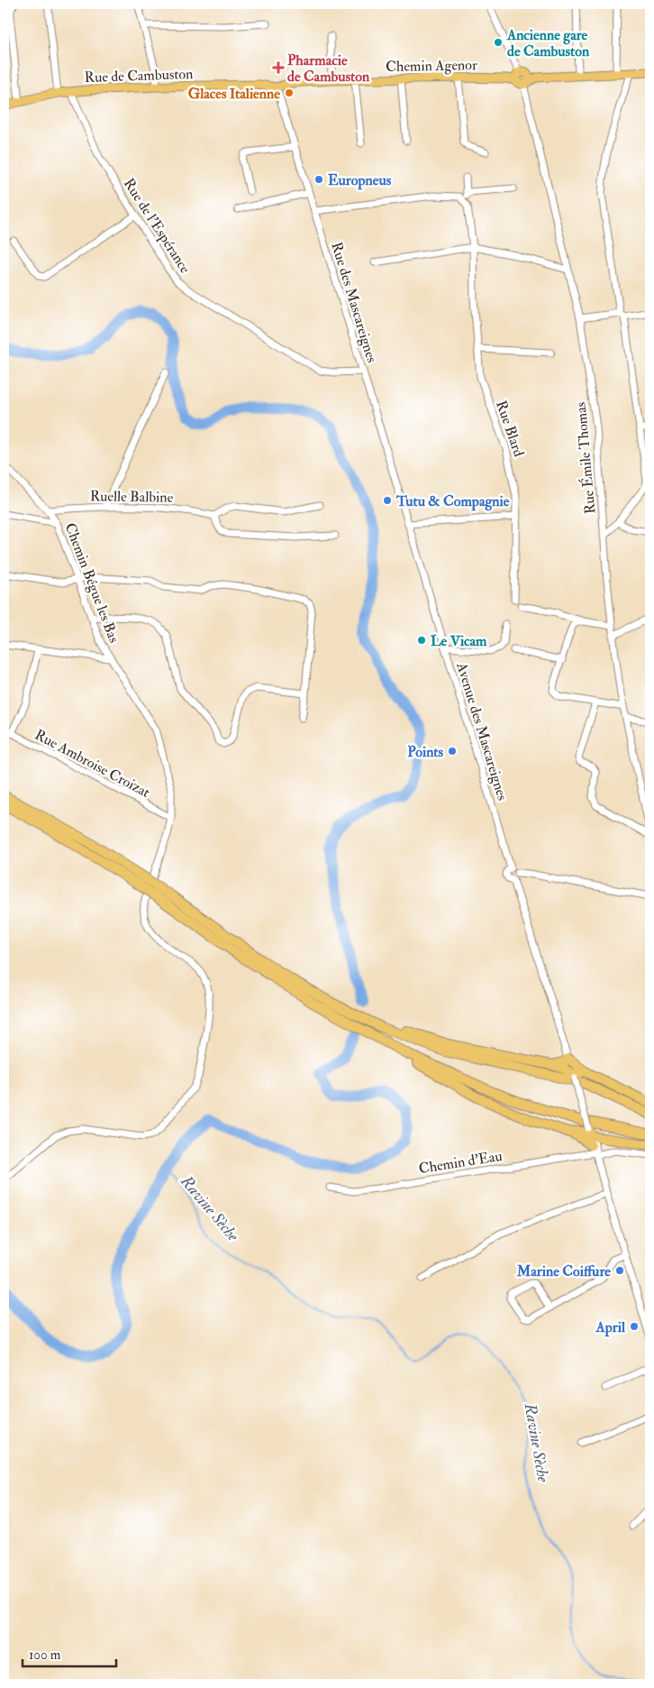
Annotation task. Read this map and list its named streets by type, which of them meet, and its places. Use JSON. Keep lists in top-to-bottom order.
{
  "streets": {
    "main road": ["Chemin Agenor", "Rue de Cambuston"],
    "street": [
      "Rue de l'Espérance",
      "Rue des Mascareignes",
      "Rue Blard",
      "Rue Émile Thomas",
      "Ruelle Balbine",
      "Chemin Bégue les Bas",
      "Avenue des Mascareignes",
      "Rue Ambroise Croizat",
      "Chemin d'Eau"
    ]
  },
  "crossings": [
    ["Chemin Agenor", "Rue de Cambuston"],
    ["Chemin Agenor", "Rue des Mascareignes"],
    ["Rue de Cambuston", "Rue de l'Espérance"],
    ["Rue de Cambuston", "Rue des Mascareignes"],
    ["Rue de l'Espérance", "Rue des Mascareignes"],
    ["Rue des Mascareignes", "Avenue des Mascareignes"],
    ["Ruelle Balbine", "Chemin Bégue les Bas"],
    ["Chemin Bégue les Bas", "Rue Ambroise Croizat"]
  ],
  "water": ["Ravine Sèche"],
  "places": {
    "other": [
      "Ancienne gare de Cambuston",
      "Glaces Italienne",
      "Europneus",
      "Tutu & Compagnie",
      "Le Vicam",
      "Points",
      "Marine Coiffure",
      "April"
    ],
    "health": ["Pharmacie de Cambuston"]
  },
  "scale_bar": "100 m"
}
